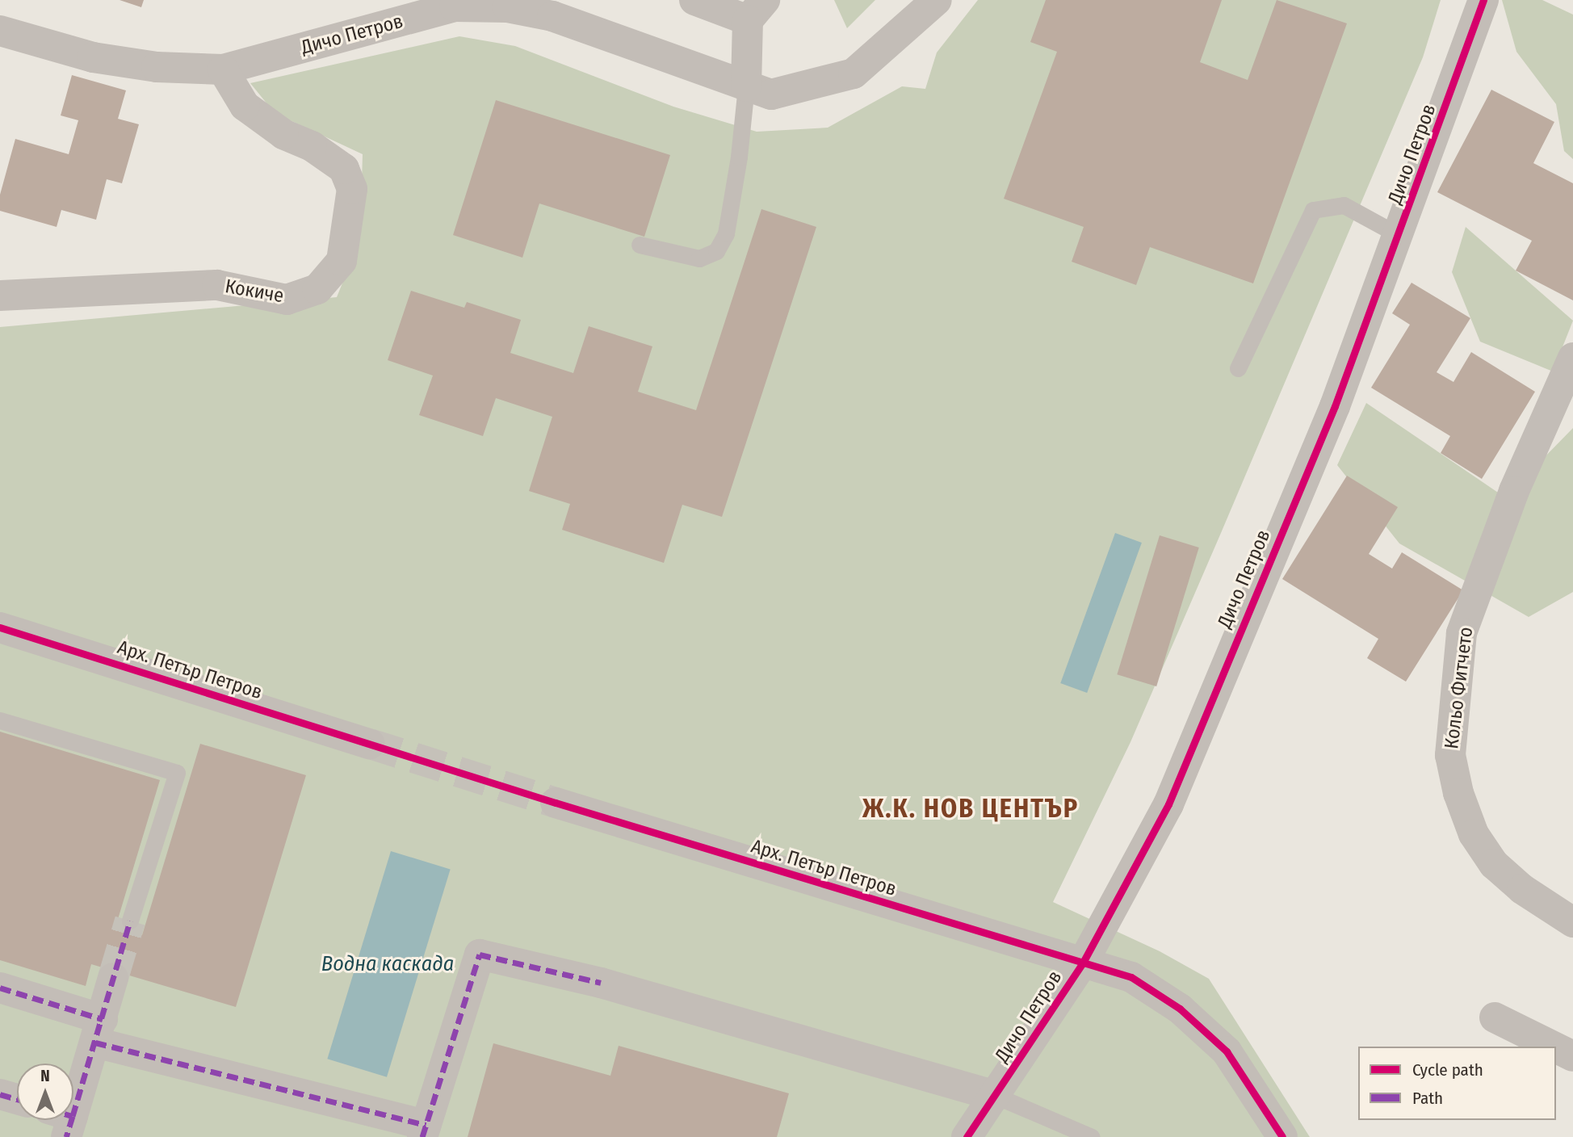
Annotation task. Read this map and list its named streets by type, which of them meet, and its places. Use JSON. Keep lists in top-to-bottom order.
{
  "streets": {
    "street": [
      "Дичо Петров",
      "Кокиче",
      "Арх. Петър Петров",
      "Кольо Фитчето"
    ]
  },
  "crossings": [
    ["Дичо Петров", "Кокиче"],
    ["Дичо Петров", "Арх. Петър Петров"]
  ],
  "districts": ["Ж.К. НОВ ЦЕНТЪР"],
  "water": ["Водна каскада"],
  "legend": ["Cycle path", "Path"],
  "north": "top"
}
